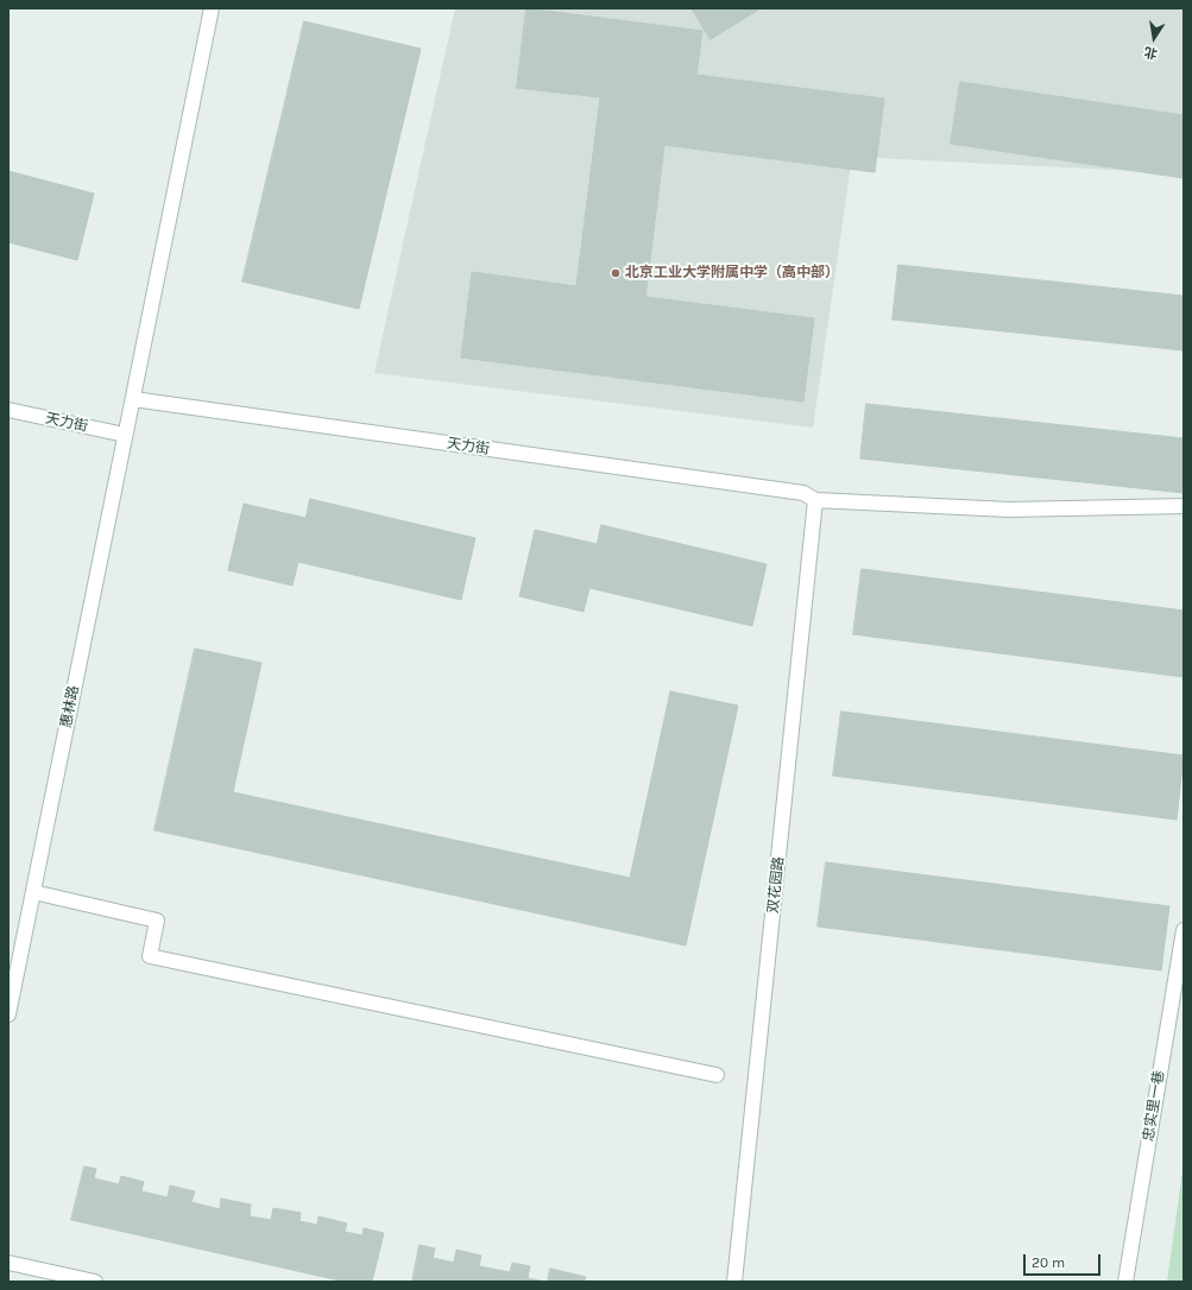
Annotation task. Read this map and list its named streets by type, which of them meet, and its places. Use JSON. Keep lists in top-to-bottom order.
{
  "streets": {
    "street": [
      "天力街",
      "惠林路",
      "双花园路",
      "忠实里一巷"
    ]
  },
  "crossings": [
    ["天力街", "惠林路"],
    ["天力街", "双花园路"]
  ],
  "places": ["北京工业大学附属中学（高中部）"],
  "scale_bar": "20 m",
  "north": "bottom"
}
